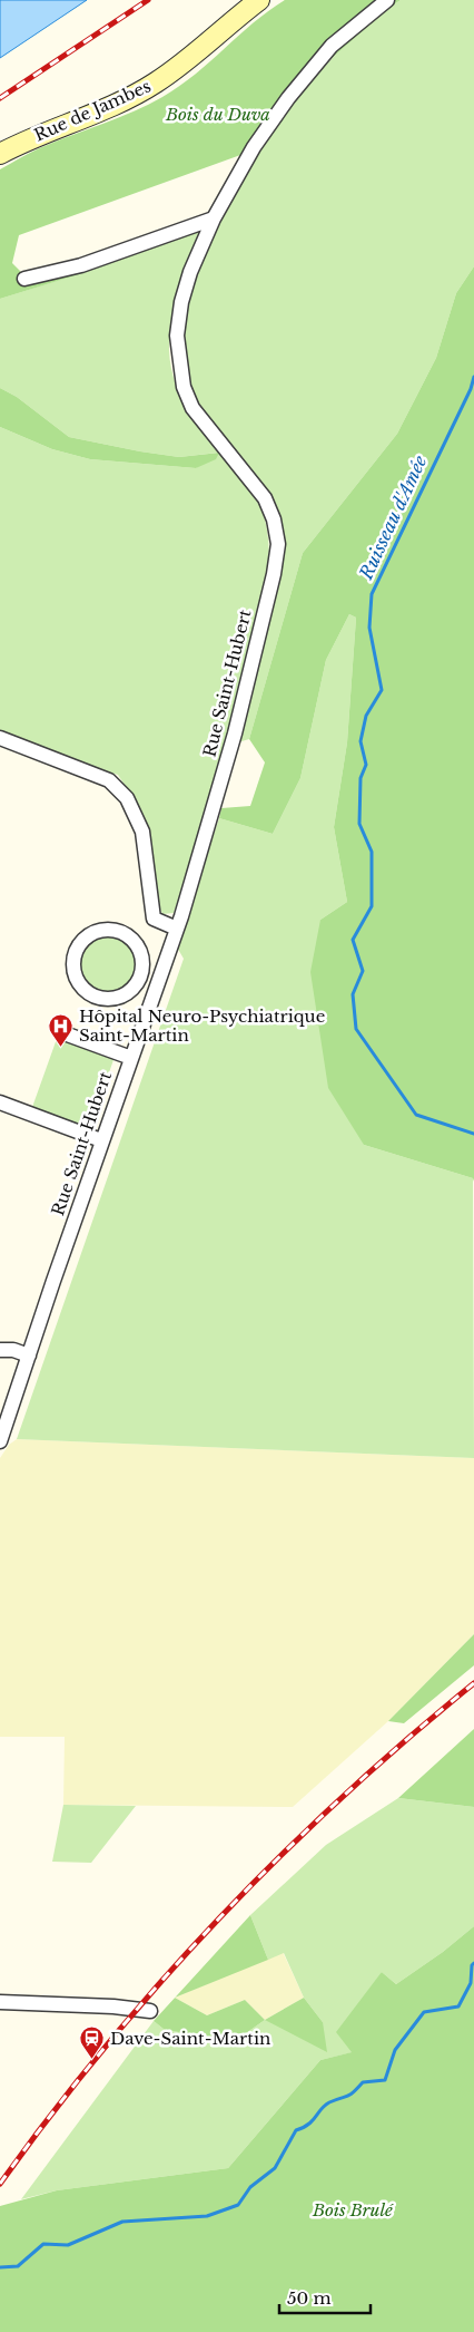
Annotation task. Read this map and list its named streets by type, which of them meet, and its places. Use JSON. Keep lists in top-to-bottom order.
{
  "streets": {
    "main road": ["Rue de Jambes"],
    "street": ["Rue Saint-Hubert"]
  },
  "water": ["Ruisseau d'Amée"],
  "parks": ["Bois du Duva", "Bois Brulé"],
  "places": {
    "hospital": ["Hôpital Neuro-Psychiatrique Saint-Martin"],
    "station": ["Dave-Saint-Martin"]
  },
  "scale_bar": "50 m"
}
